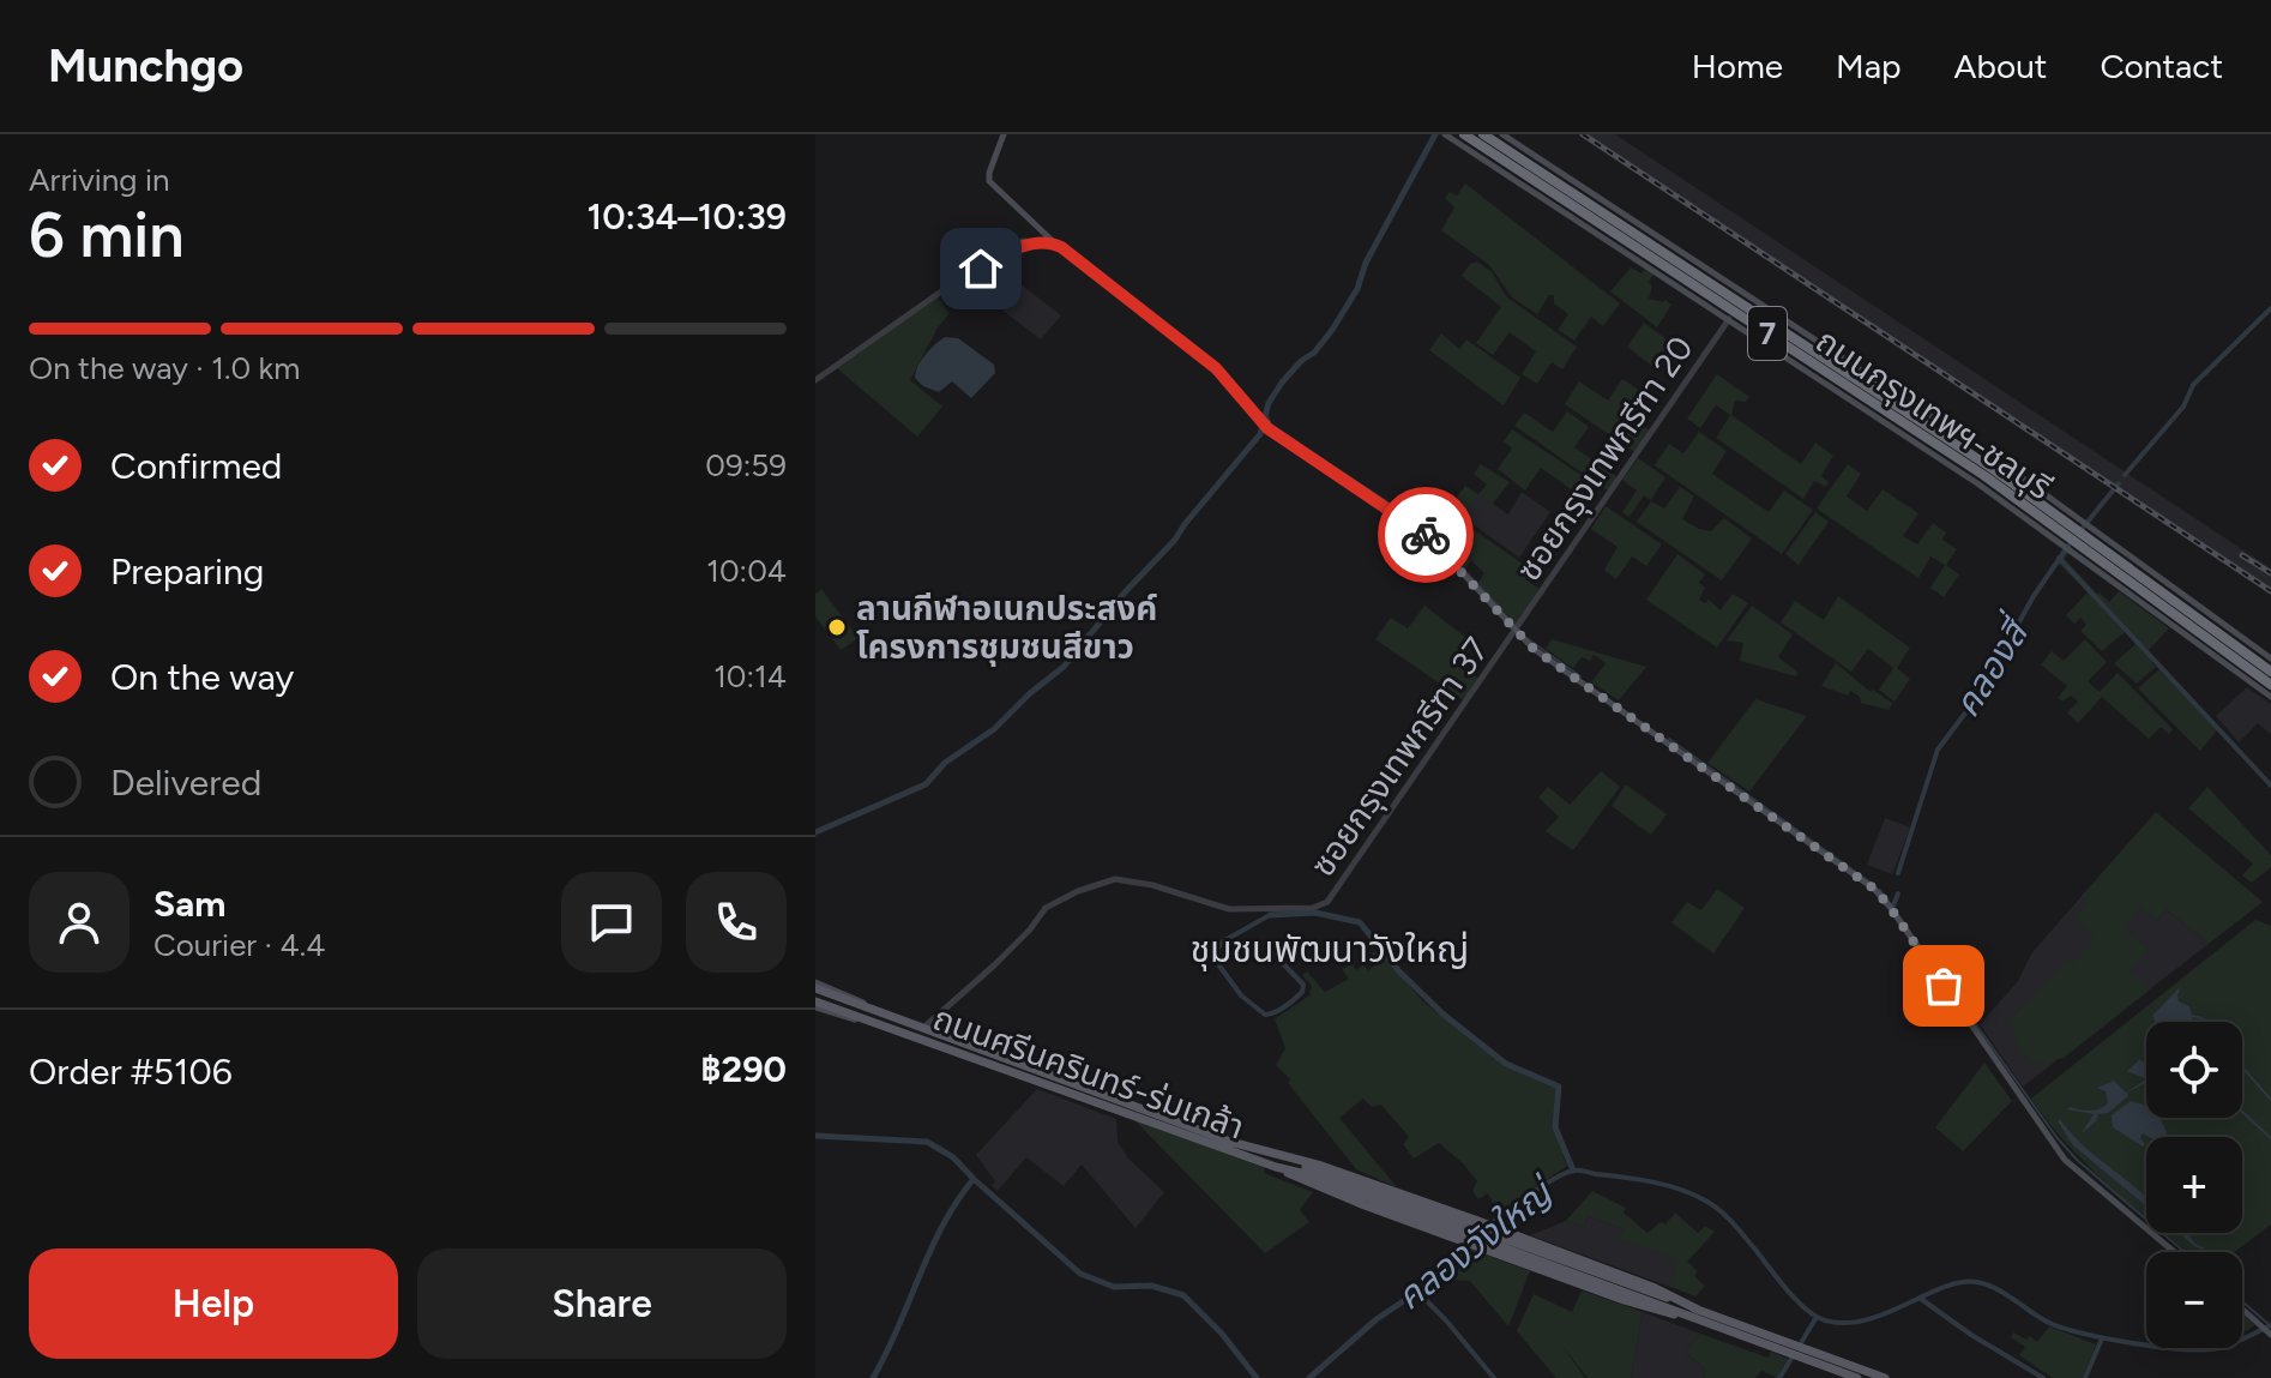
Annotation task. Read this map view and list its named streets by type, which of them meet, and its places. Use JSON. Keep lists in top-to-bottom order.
{
  "streets": {
    "highway": ["7", "ถนนกรุงเทพฯ-ชลบุรี"],
    "main road": ["ถนนศรีนครินทร์-ร่มเกล้า"],
    "street": ["ซอยกรุงเทพกรีฑา 20", "ซอยกรุงเทพกรีฑา 37"]
  },
  "crossings": [
    ["ซอยกรุงเทพกรีฑา 20", "ซอยกรุงเทพกรีฑา 37"],
    ["ซอยกรุงเทพกรีฑา 37", "ถนนศรีนครินทร์-ร่มเกล้า"]
  ],
  "districts": ["ชุมชนพัฒนาวังใหญ่"],
  "water": ["คลองสี่", "คลองวังใหญ่"],
  "places": ["ลานกีฬาอเนกประสงค์ โครงการชุมชนสีขาว"],
  "page": {
    "header": "Munchgo",
    "nav": [
      "Home",
      "Map",
      "About",
      "Contact"
    ],
    "heading": ["6 min", "Arriving in", "10:34–10:39"],
    "panel": [
      "Sam",
      "Courier · 4.4",
      "Order #5106",
      "฿290"
    ],
    "bar": "On the way · 1.0 km",
    "list": [
      ["Confirmed", "09:59"],
      ["Preparing", "10:04"],
      ["On the way", "10:14"],
      "Delivered"
    ],
    "map_buttons": ["+", "−"],
    "buttons": ["Help", "Share"]
  }
}
